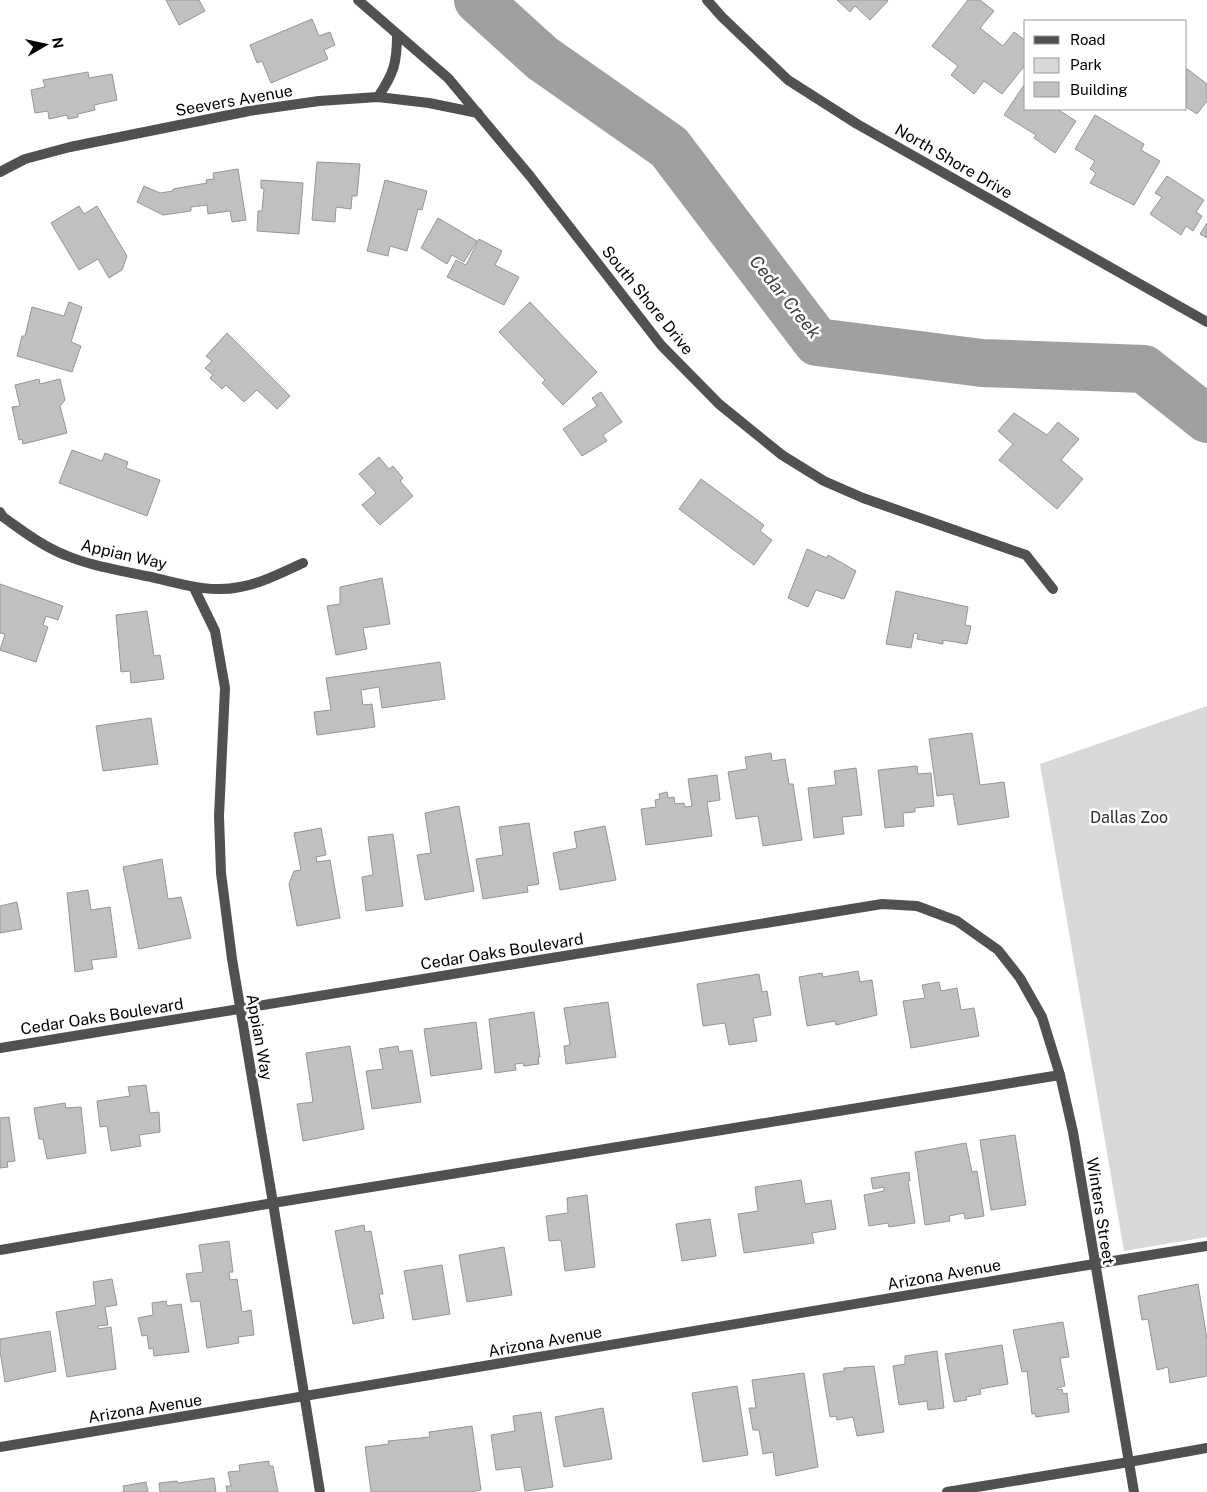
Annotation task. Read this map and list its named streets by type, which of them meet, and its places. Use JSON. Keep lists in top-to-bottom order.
{
  "streets": {
    "street": [
      "Seevers Avenue",
      "North Shore Drive",
      "South Shore Drive",
      "Appian Way",
      "Cedar Oaks Boulevard",
      "Winters Street",
      "Arizona Avenue"
    ]
  },
  "crossings": [
    ["Seevers Avenue", "South Shore Drive"],
    ["Appian Way", "Cedar Oaks Boulevard"],
    ["Appian Way", "Arizona Avenue"],
    ["Cedar Oaks Boulevard", "Winters Street"],
    ["Winters Street", "Arizona Avenue"]
  ],
  "water": ["Cedar Creek"],
  "parks": ["Dallas Zoo"],
  "legend": ["Road", "Park", "Building"],
  "north": "right"
}
